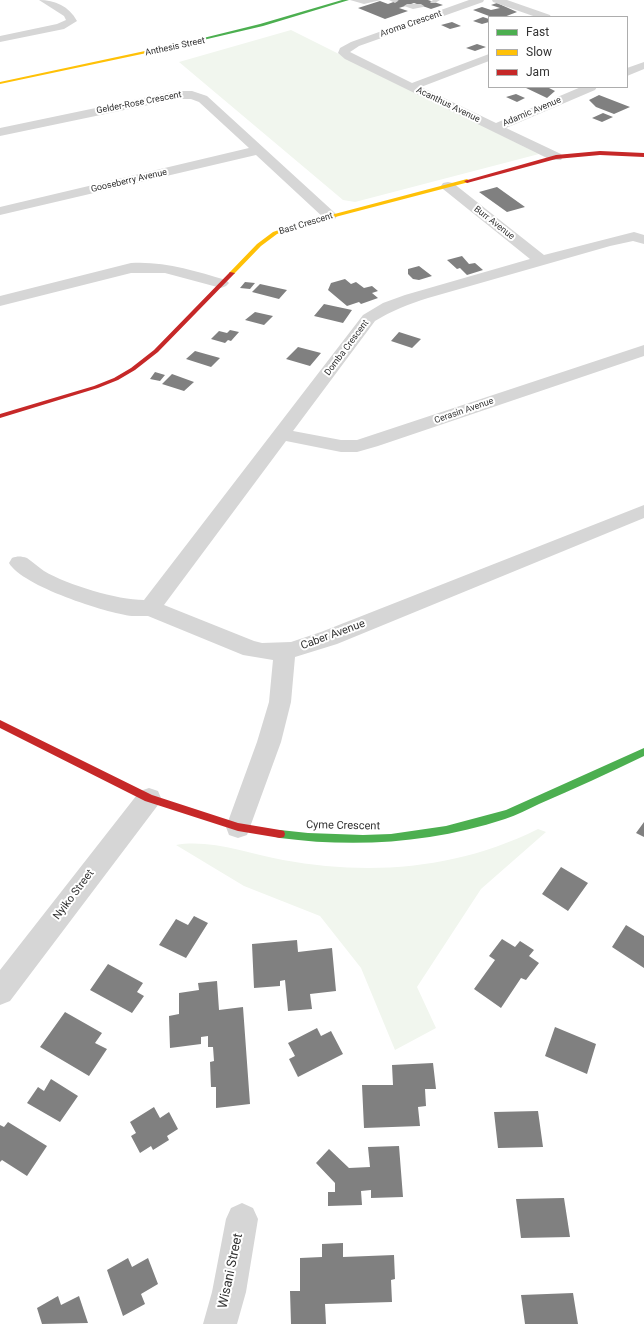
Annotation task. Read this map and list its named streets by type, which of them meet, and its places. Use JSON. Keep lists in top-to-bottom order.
{
  "streets": {
    "street": [
      "Aroma Crescent",
      "Anthesis Street",
      "Gelder-Rose Crescent",
      "Acanthus Avenue",
      "Adamic Avenue",
      "Gooseberry Avenue",
      "Burr Avenue",
      "Bast Crescent",
      "Domba Crescent",
      "Cerasin Avenue",
      "Caber Avenue",
      "Cyme Crescent",
      "Nyiko Street",
      "Wisani Street"
    ]
  },
  "crossings": [
    ["Aroma Crescent", "Acanthus Avenue"],
    ["Gelder-Rose Crescent", "Gooseberry Avenue"],
    ["Gelder-Rose Crescent", "Bast Crescent"],
    ["Acanthus Avenue", "Adamic Avenue"],
    ["Acanthus Avenue", "Bast Crescent"],
    ["Burr Avenue", "Bast Crescent"],
    ["Burr Avenue", "Domba Crescent"],
    ["Domba Crescent", "Cerasin Avenue"],
    ["Domba Crescent", "Caber Avenue"],
    ["Cyme Crescent", "Nyiko Street"]
  ],
  "legend": ["Fast", "Slow", "Jam"]
}
